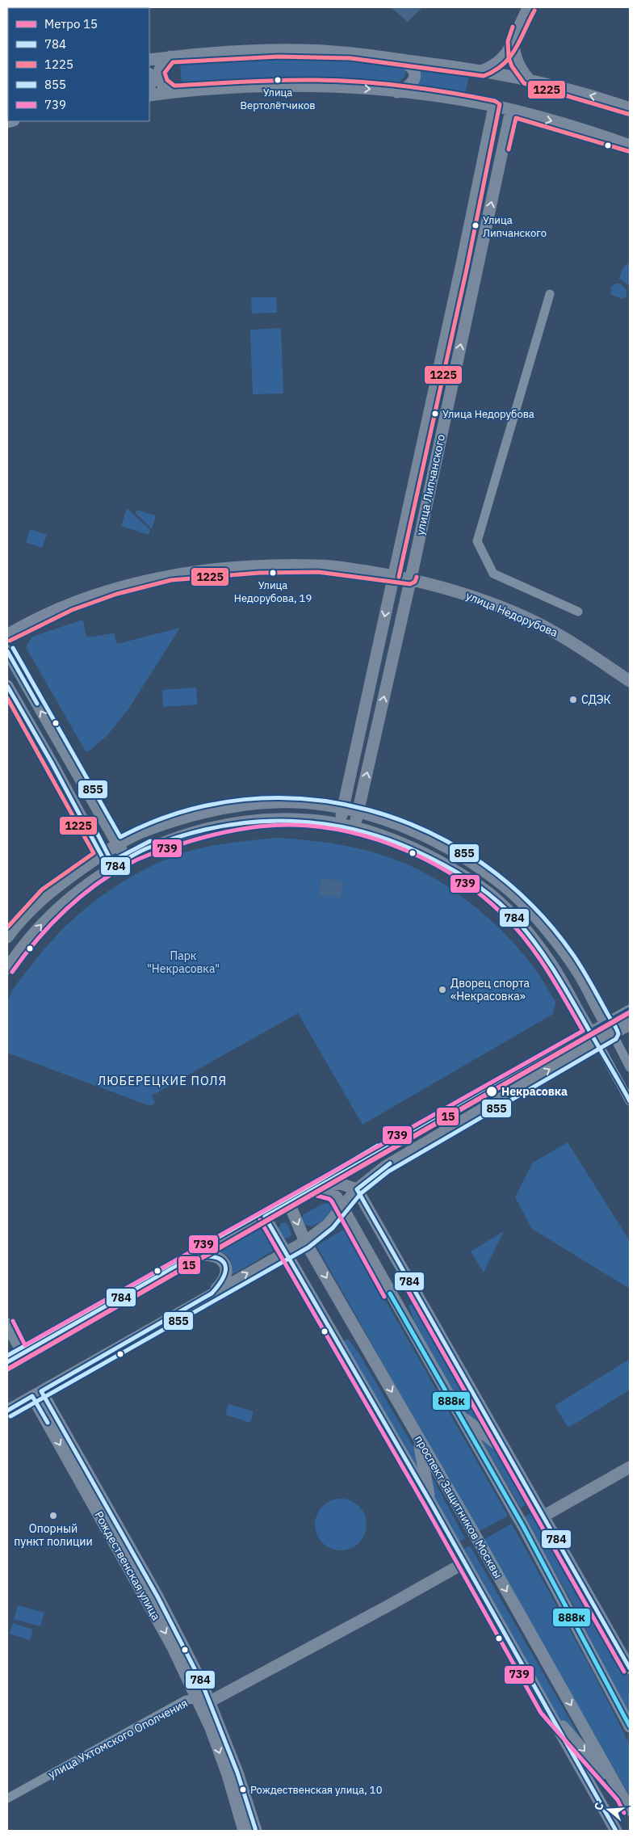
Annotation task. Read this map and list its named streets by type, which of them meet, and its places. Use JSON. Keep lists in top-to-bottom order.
{
  "streets": {
    "street": [
      "улица Липчанского",
      "улица Недорубова",
      "проспект Защитников Москвы",
      "Рождественская улица",
      "улица Ухтомского Ополчения"
    ]
  },
  "crossings": [
    ["улица Липчанского", "улица Недорубова"],
    ["Рождественская улица", "улица Ухтомского Ополчения"]
  ],
  "districts": ["ЛЮБЕРЕЦКИЕ ПОЛЯ"],
  "parks": ["Парк \"Некрасовка\""],
  "places": [
    "Улица Вертолётчиков",
    "Улица Липчанского",
    "Улица Недорубова",
    "Улица Недорубова, 19",
    "СДЭК",
    "Дворец спорта «Некрасовка»",
    "Некрасовка",
    "Опорный пункт полиции",
    "Рождественская улица, 10"
  ],
  "lines": [
    "transit line 1225",
    "transit line 855",
    "transit line 784",
    "transit line 739",
    "metro line 15",
    "transit line 888к"
  ],
  "legend": [
    "Метро 15",
    "784",
    "1225",
    "855",
    "739"
  ],
  "north": "left"
}
